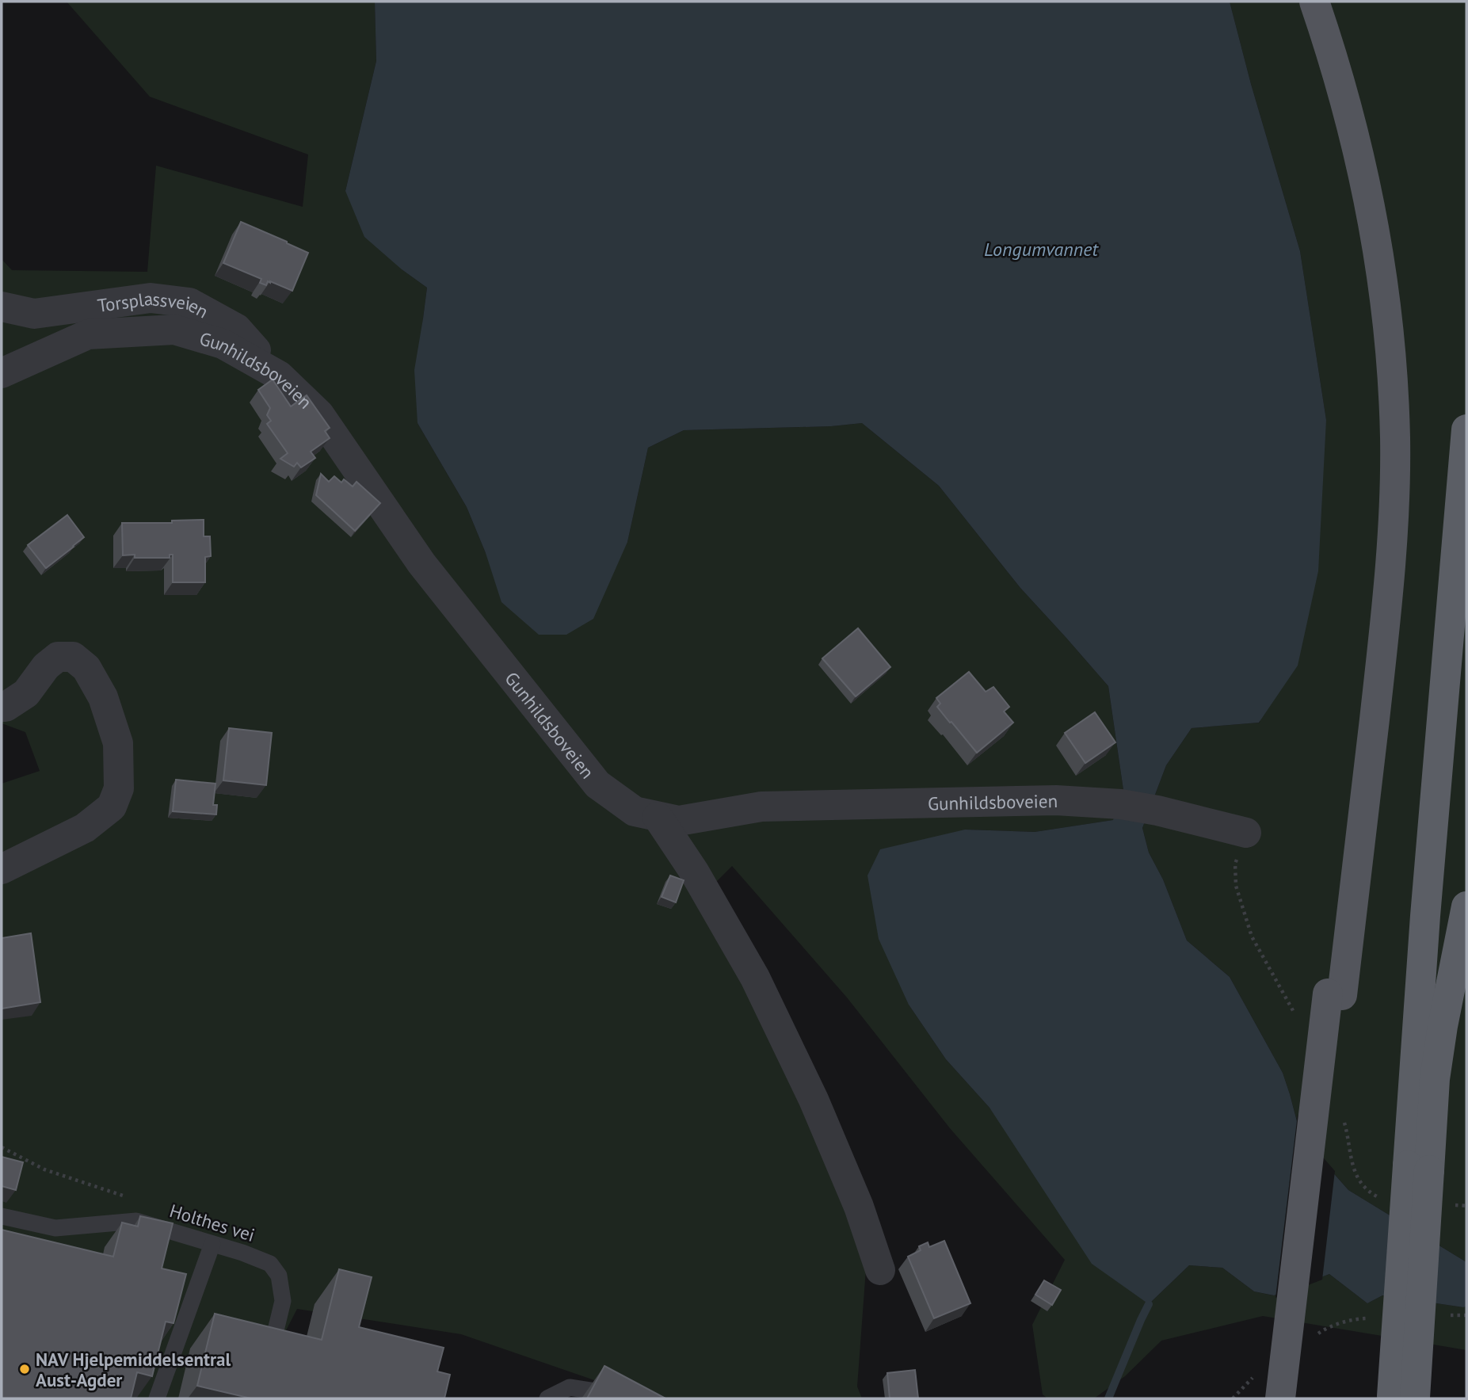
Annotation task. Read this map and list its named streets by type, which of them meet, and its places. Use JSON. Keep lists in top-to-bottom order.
{
  "streets": {
    "street": ["Torsplassveien", "Gunhildsboveien"],
    "lane": ["Holthes vei"]
  },
  "crossings": [
    ["Torsplassveien", "Gunhildsboveien"]
  ],
  "water": ["Longumvannet"],
  "places": ["NAV Hjelpemiddelsentral Aust-Agder"]
}
